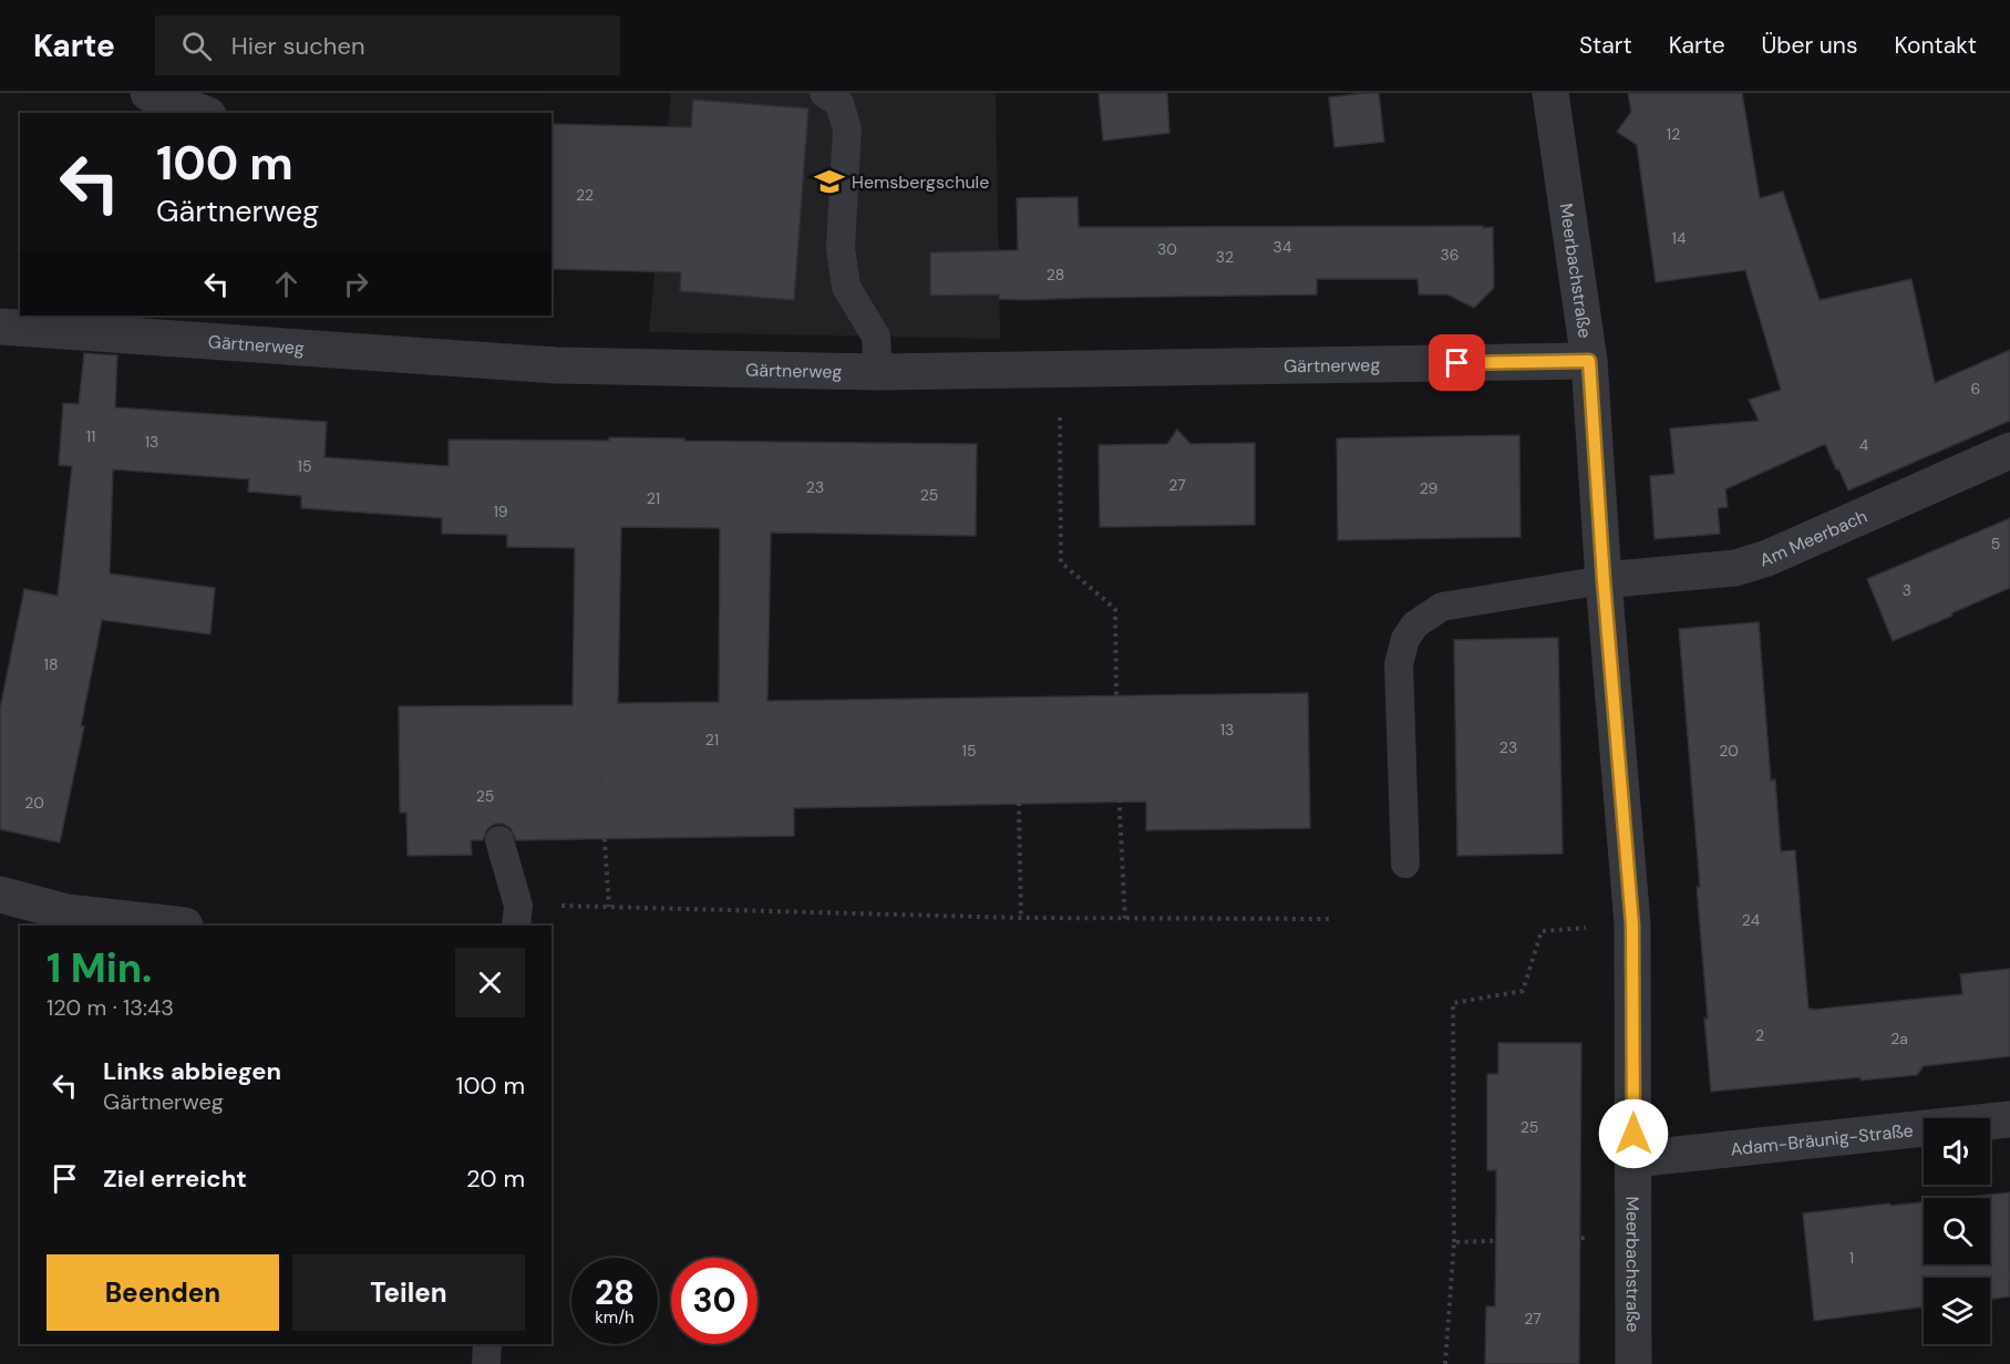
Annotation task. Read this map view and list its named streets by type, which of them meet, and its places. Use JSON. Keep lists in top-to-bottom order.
{
  "streets": {
    "street": [
      "Meerbachstraße",
      "Gärtnerweg",
      "Am Meerbach",
      "Adam-Bräunig-Straße"
    ]
  },
  "crossings": [
    ["Meerbachstraße", "Gärtnerweg"],
    ["Meerbachstraße", "Am Meerbach"],
    ["Meerbachstraße", "Adam-Bräunig-Straße"]
  ],
  "places": {
    "school or university": ["Hemsbergschule"]
  },
  "house_numbers": [
    "12",
    "22",
    "14",
    "34",
    "30",
    "36",
    "32",
    "28",
    "6",
    "11",
    "13",
    "4",
    "15",
    "27",
    "23",
    "29",
    "25",
    "21",
    "19",
    "5",
    "3",
    "18",
    "13",
    "21",
    "23",
    "15",
    "20",
    "25",
    "20",
    "24",
    "2",
    "2a",
    "25",
    "1",
    "27"
  ],
  "page": {
    "header": "Karte",
    "search": "Hier suchen",
    "nav": [
      "Start",
      "Karte",
      "Über uns",
      "Kontakt"
    ],
    "turn": ["100 m", "Gärtnerweg"],
    "heading": ["1 Min.", "120 m · 13:43"],
    "list": [
      {
        "name": "Links abbiegen",
        "note": "Gärtnerweg",
        "value": "100 m"
      },
      {
        "name": "Ziel erreicht",
        "value": "20 m"
      }
    ],
    "buttons": ["Beenden", "Teilen"],
    "speed": "28 km/h",
    "limit": "30"
  }
}
